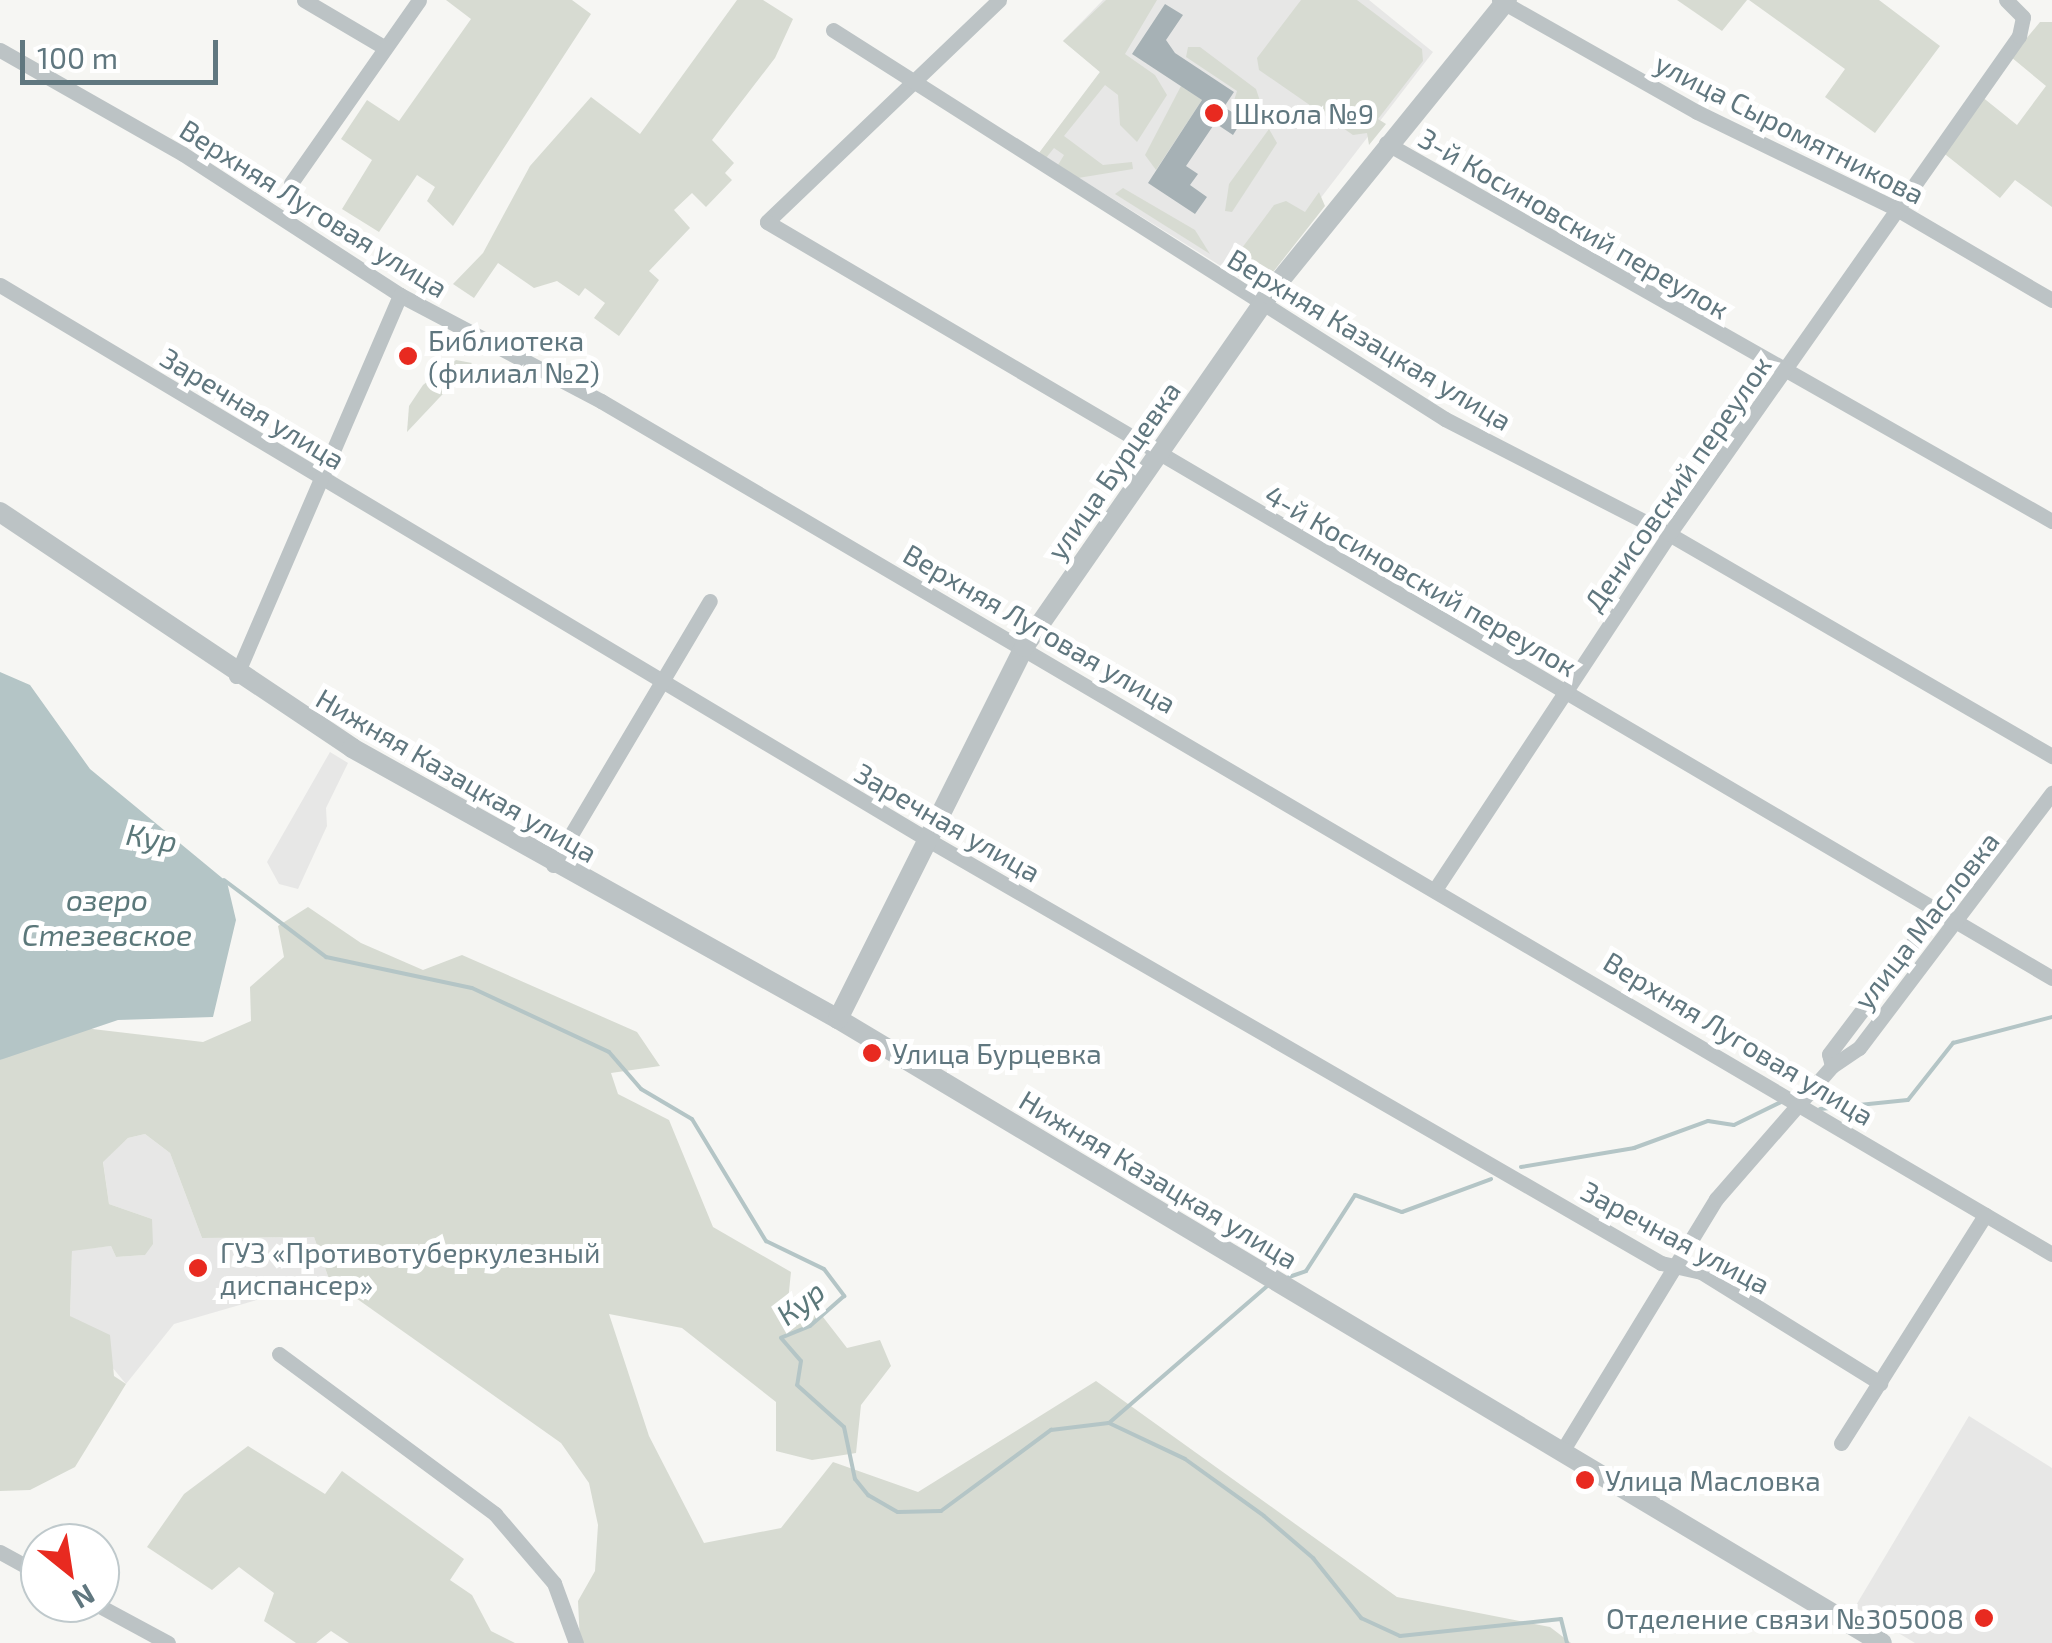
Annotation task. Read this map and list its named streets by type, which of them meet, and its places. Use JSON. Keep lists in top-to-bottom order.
{
  "streets": {
    "street": [
      "улица Сыромятникова",
      "Верхняя Луговая улица",
      "3-й Косиновский переулок",
      "Верхняя Казацкая улица",
      "Заречная улица",
      "улица Бурцевка",
      "Денисовский переулок",
      "4-й Косиновский переулок",
      "Нижняя Казацкая улица",
      "улица Масловка"
    ]
  },
  "crossings": [
    ["улица Сыромятникова", "улица Бурцевка"],
    ["улица Сыромятникова", "Денисовский переулок"],
    ["Верхняя Луговая улица", "улица Бурцевка"],
    ["Верхняя Луговая улица", "Денисовский переулок"],
    ["Верхняя Луговая улица", "улица Масловка"],
    ["3-й Косиновский переулок", "улица Бурцевка"],
    ["3-й Косиновский переулок", "Денисовский переулок"],
    ["Верхняя Казацкая улица", "улица Бурцевка"],
    ["Верхняя Казацкая улица", "Денисовский переулок"],
    ["Верхняя Казацкая улица", "4-й Косиновский переулок"],
    ["Заречная улица", "улица Бурцевка"],
    ["Заречная улица", "улица Масловка"],
    ["улица Бурцевка", "4-й Косиновский переулок"],
    ["улица Бурцевка", "Нижняя Казацкая улица"],
    ["Денисовский переулок", "4-й Косиновский переулок"],
    ["4-й Косиновский переулок", "улица Масловка"],
    ["Нижняя Казацкая улица", "улица Масловка"]
  ],
  "water": ["Кур", "озеро Стезевское"],
  "places": [
    "Школа №9",
    "Библиотека (филиал №2)",
    "Улица Бурцевка",
    "ГУЗ «Противотуберкулезный диспансер»",
    "Улица Масловка",
    "Отделение связи №305008"
  ],
  "scale_bar": "100 m",
  "north": "bottom right"
}
